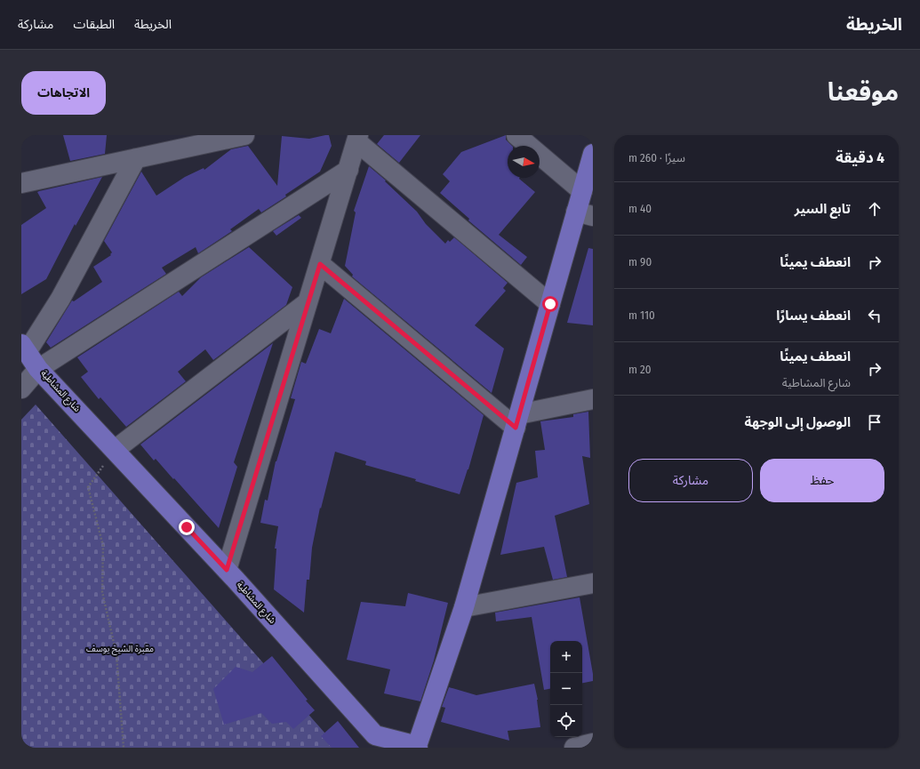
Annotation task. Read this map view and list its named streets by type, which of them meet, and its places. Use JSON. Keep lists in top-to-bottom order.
{
  "streets": {
    "main road": ["شارع المشاطية"]
  },
  "parks": ["مقبرة الشيخ يوسف"],
  "north": "right",
  "page": {
    "header": "الخريطة",
    "nav": ["الخريطة", "الطبقات", "مشاركة"],
    "title": "موقعنا",
    "buttons": [
      "الاتجاهات",
      ["حفظ", "مشاركة"]
    ],
    "heading": ["4 دقيقة", "سيرًا · 260 m"],
    "list": [
      ["تابع السير", "40 m"],
      ["انعطف يمينًا", "90 m"],
      ["انعطف يسارًا", "110 m"],
      ["انعطف يمينًا", "شارع المشاطية", "20 m"],
      "الوصول إلى الوجهة"
    ],
    "map_buttons": ["+", "−"]
  }
}
